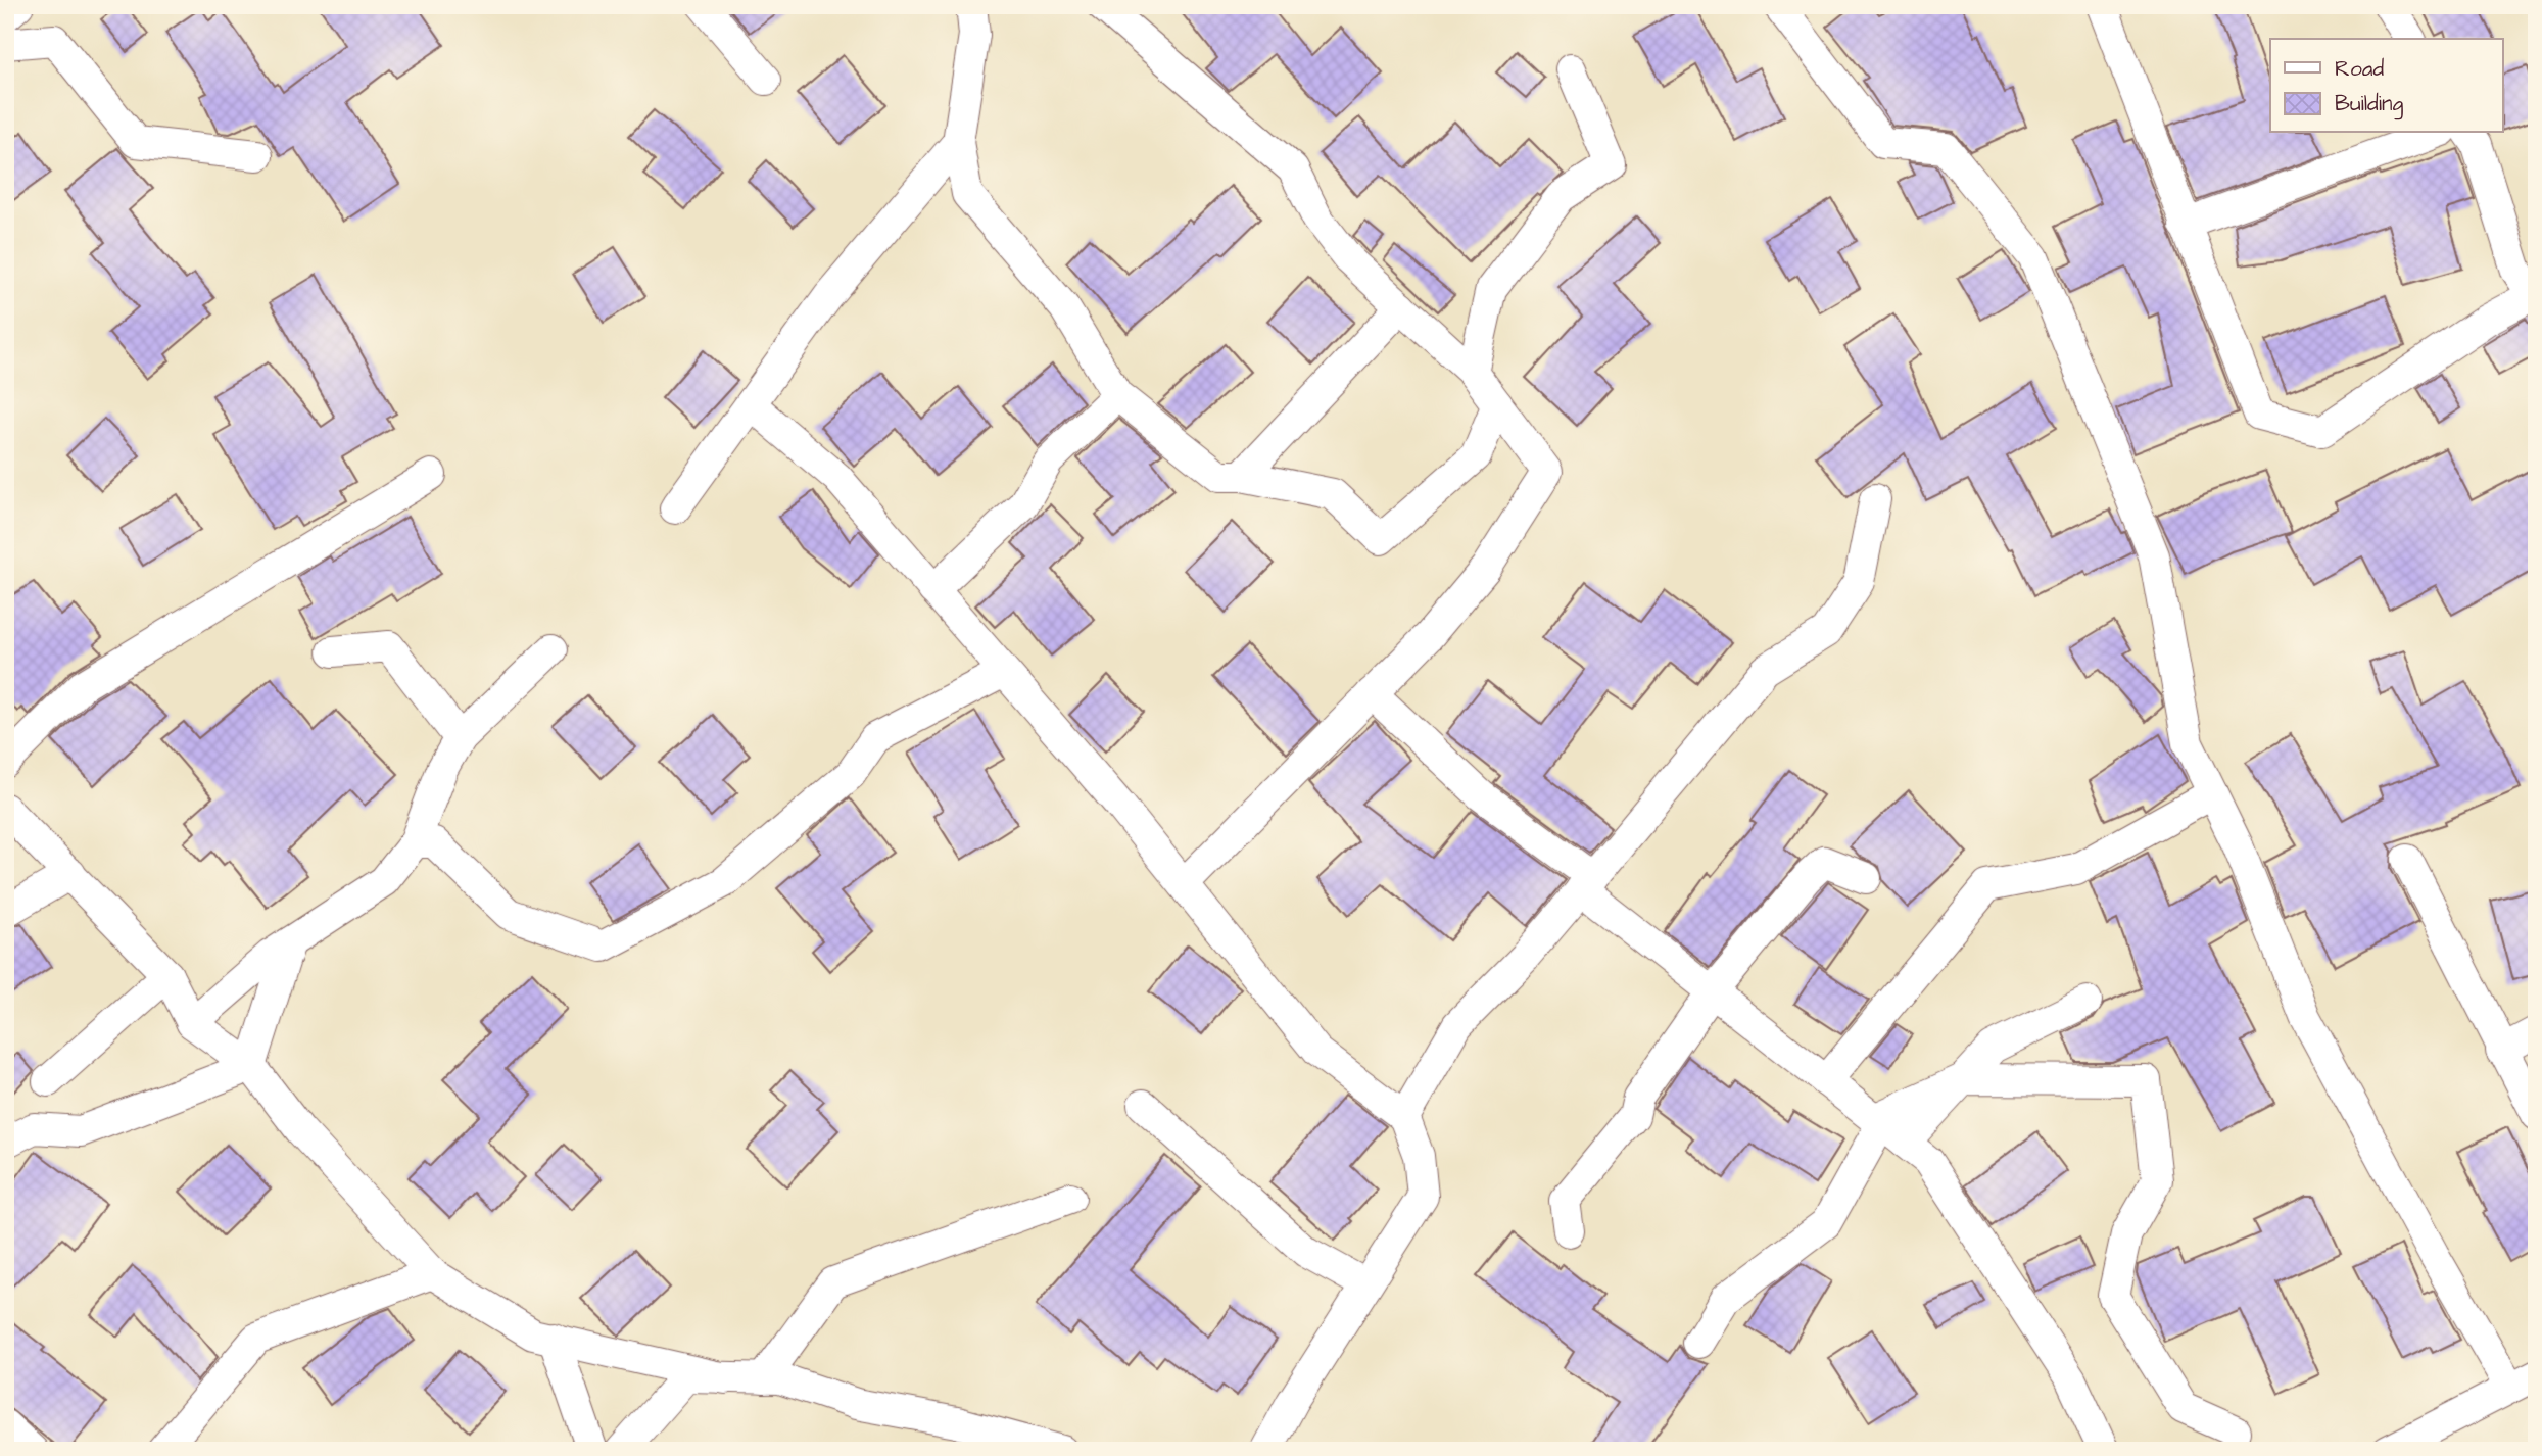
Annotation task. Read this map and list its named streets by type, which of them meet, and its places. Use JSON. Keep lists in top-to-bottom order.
{
  "legend": ["Road", "Building"]
}
